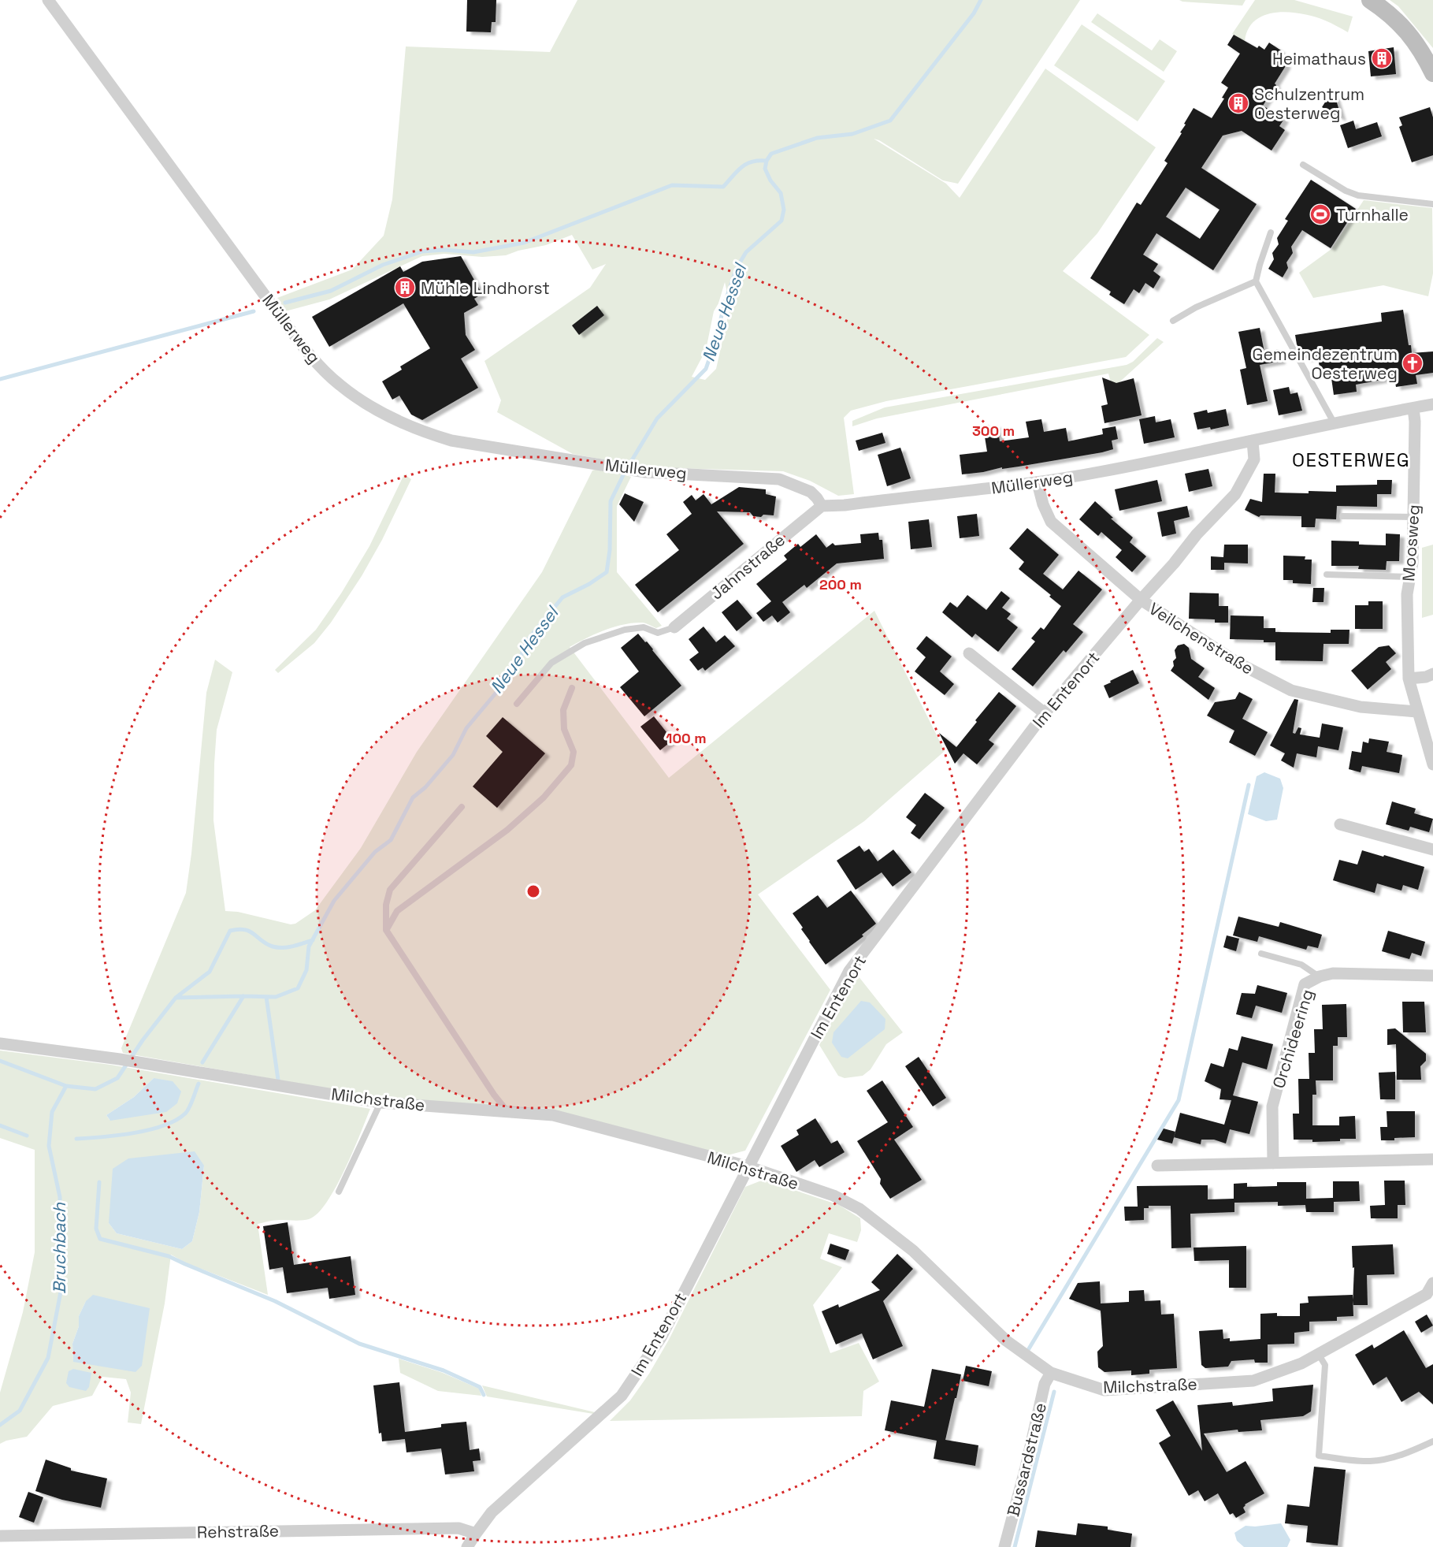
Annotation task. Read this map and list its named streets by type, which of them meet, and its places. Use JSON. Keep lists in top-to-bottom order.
{
  "streets": {
    "street": [
      "Müllerweg",
      "Moosweg",
      "Jahnstraße",
      "Veilchenstraße",
      "Im Entenort",
      "Orchideering",
      "Milchstraße",
      "Bussardstraße",
      "Rehstraße"
    ]
  },
  "crossings": [
    ["Müllerweg", "Moosweg"],
    ["Müllerweg", "Jahnstraße"],
    ["Müllerweg", "Veilchenstraße"],
    ["Müllerweg", "Im Entenort"],
    ["Moosweg", "Veilchenstraße"],
    ["Veilchenstraße", "Im Entenort"],
    ["Im Entenort", "Milchstraße"],
    ["Im Entenort", "Rehstraße"],
    ["Milchstraße", "Bussardstraße"]
  ],
  "districts": ["OESTERWEG"],
  "water": ["Neue Hessel", "Bruchbach"],
  "places": {
    "building": ["Heimathaus", "Schulzentrum Oesterweg", "Mühle Lindhorst"],
    "sports": ["Turnhalle"],
    "church": ["Gemeindezentrum Oesterweg"]
  },
  "rings": ["300 m", "200 m", "100 m"]
}
